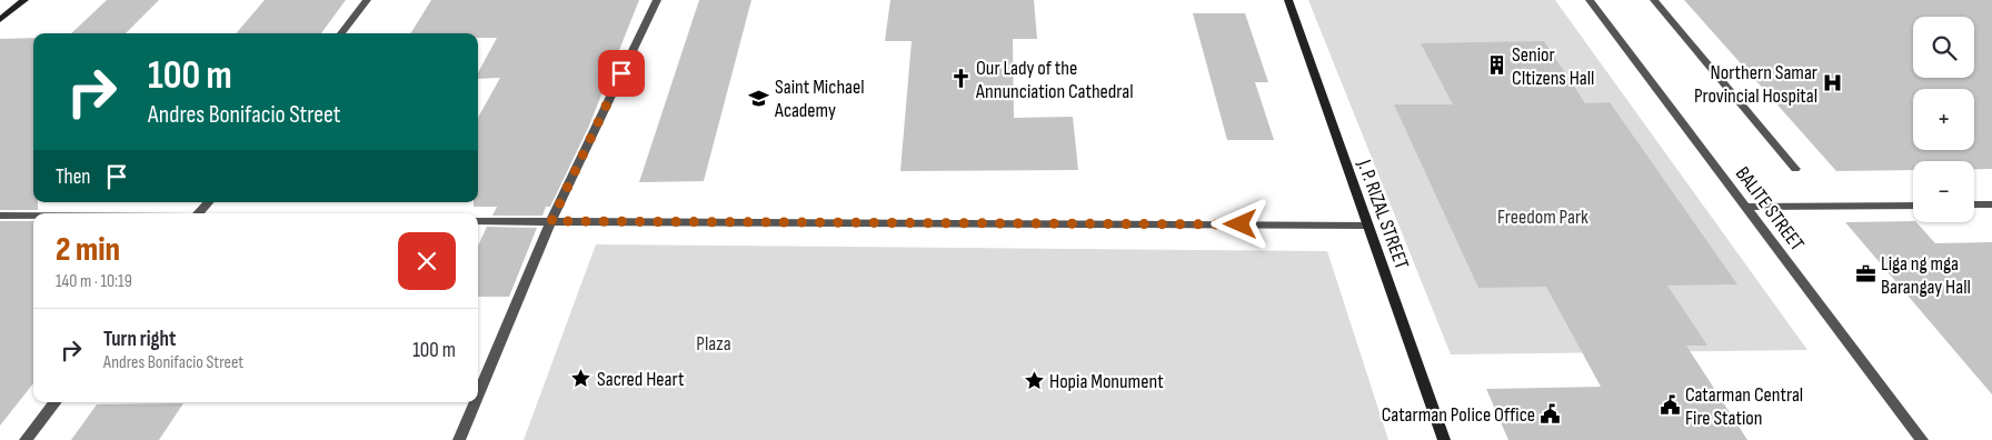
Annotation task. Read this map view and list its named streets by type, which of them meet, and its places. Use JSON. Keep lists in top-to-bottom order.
{
  "streets": {
    "main road": ["J. P. RIZAL STREET"],
    "street": ["BALITE STREET"]
  },
  "parks": ["Freedom Park", "Plaza"],
  "places": {
    "building": ["Senior CItizens Hall"],
    "church": ["Our Lady of the Annunciation Cathedral"],
    "hospital": ["Northern Samar Provincial Hospital"],
    "school or university": ["Saint Michael Academy"],
    "office": ["Liga ng mga Barangay Hall"],
    "place": ["Sacred Heart", "Hopia Monument"],
    "public building": ["Catarman Central Fire Station", "Catarman Police Office"]
  },
  "page": {
    "map_buttons": ["+", "−"],
    "turn": ["100 m", "Andres Bonifacio Street"],
    "then": "Then",
    "heading": ["2 min", "140 m · 10:19"],
    "list": [
      {
        "name": "Turn right",
        "note": "Andres Bonifacio Street",
        "value": "100 m"
      }
    ]
  }
}
